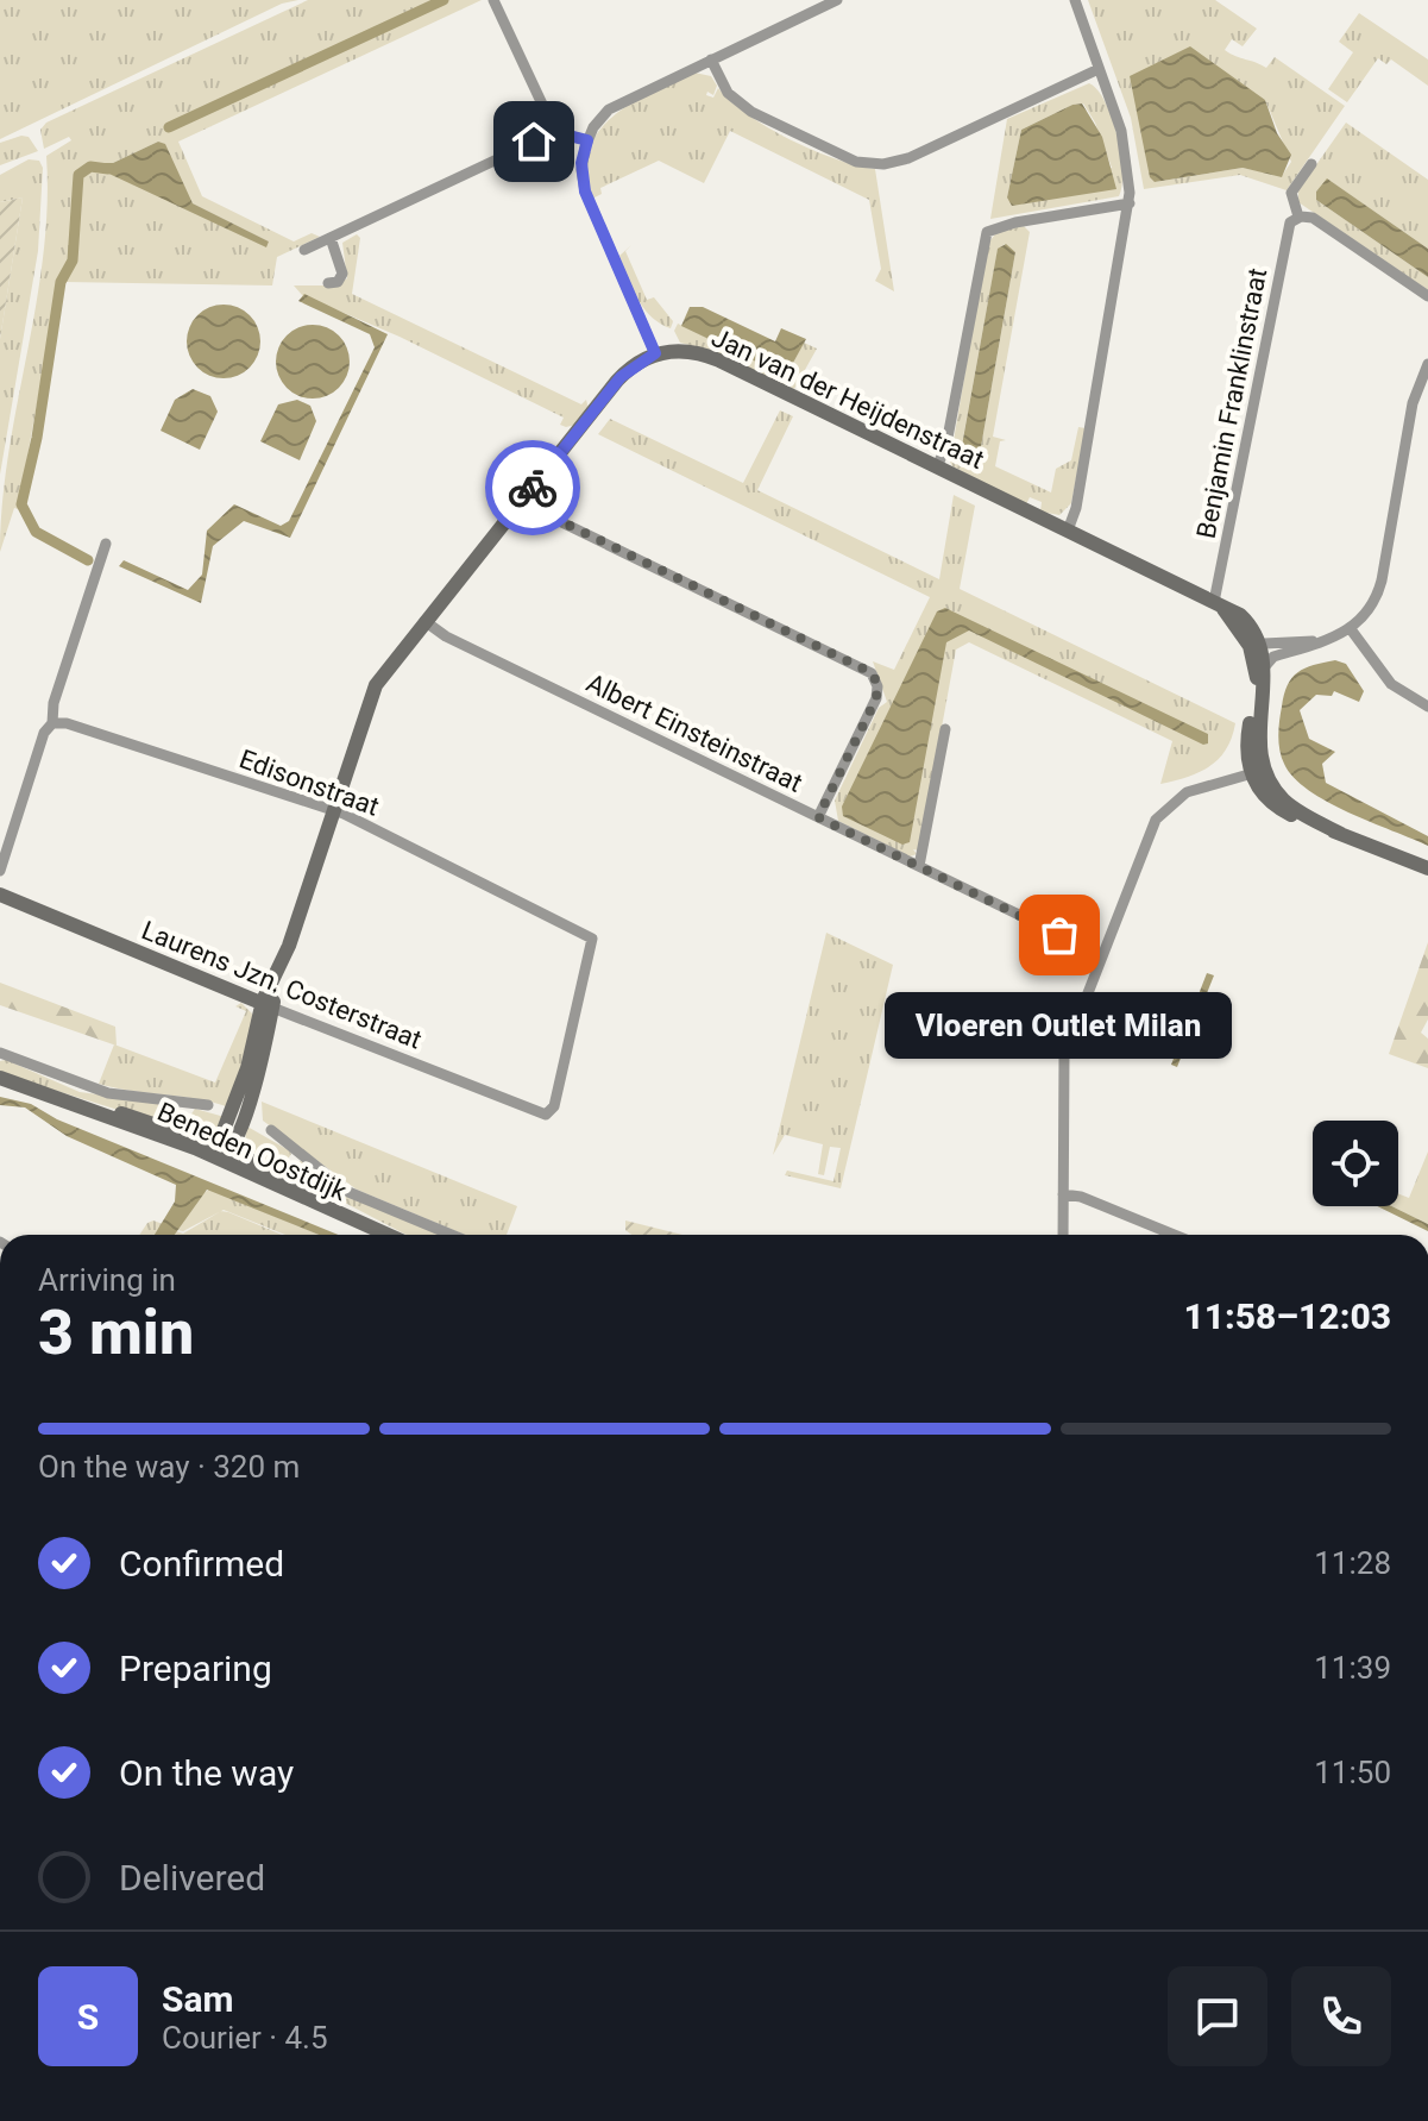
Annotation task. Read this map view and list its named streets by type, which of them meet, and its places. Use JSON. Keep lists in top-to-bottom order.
{
  "streets": {
    "street": [
      "Jan van der Heijdenstraat",
      "Benjamin Franklinstraat",
      "Albert Einsteinstraat",
      "Edisonstraat",
      "Laurens Jzn. Costerstraat",
      "Beneden Oostdijk"
    ]
  },
  "crossings": [
    ["Jan van der Heijdenstraat", "Benjamin Franklinstraat"],
    ["Edisonstraat", "Laurens Jzn. Costerstraat"]
  ],
  "places": ["Vloeren Outlet Milan"],
  "page": {
    "bubble": "Vloeren Outlet Milan",
    "heading": ["3 min", "Arriving in", "11:58–12:03"],
    "panel": ["Sam", "Courier · 4.5"],
    "bar": "On the way · 320 m",
    "list": [
      ["Confirmed", "11:28"],
      ["Preparing", "11:39"],
      ["On the way", "11:50"],
      "Delivered"
    ],
    "round": "S"
  }
}
